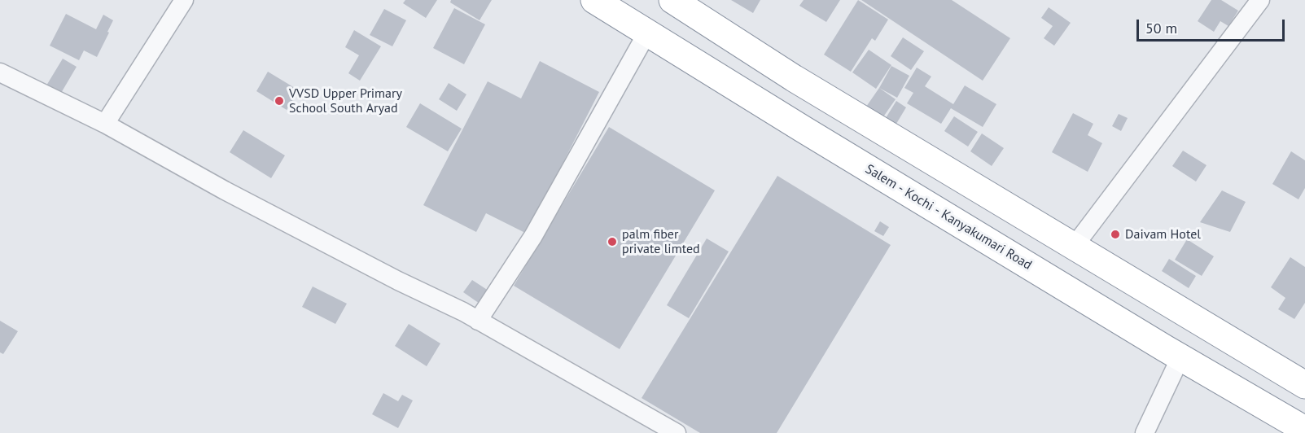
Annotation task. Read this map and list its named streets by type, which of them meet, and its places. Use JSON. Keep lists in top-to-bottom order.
{
  "streets": {
    "highway": ["Salem - Kochi - Kanyakumari Road"]
  },
  "places": ["VVSD Upper Primary School South Aryad", "Daivam Hotel", "palm fiber private limted"],
  "scale_bar": "50 m"
}
